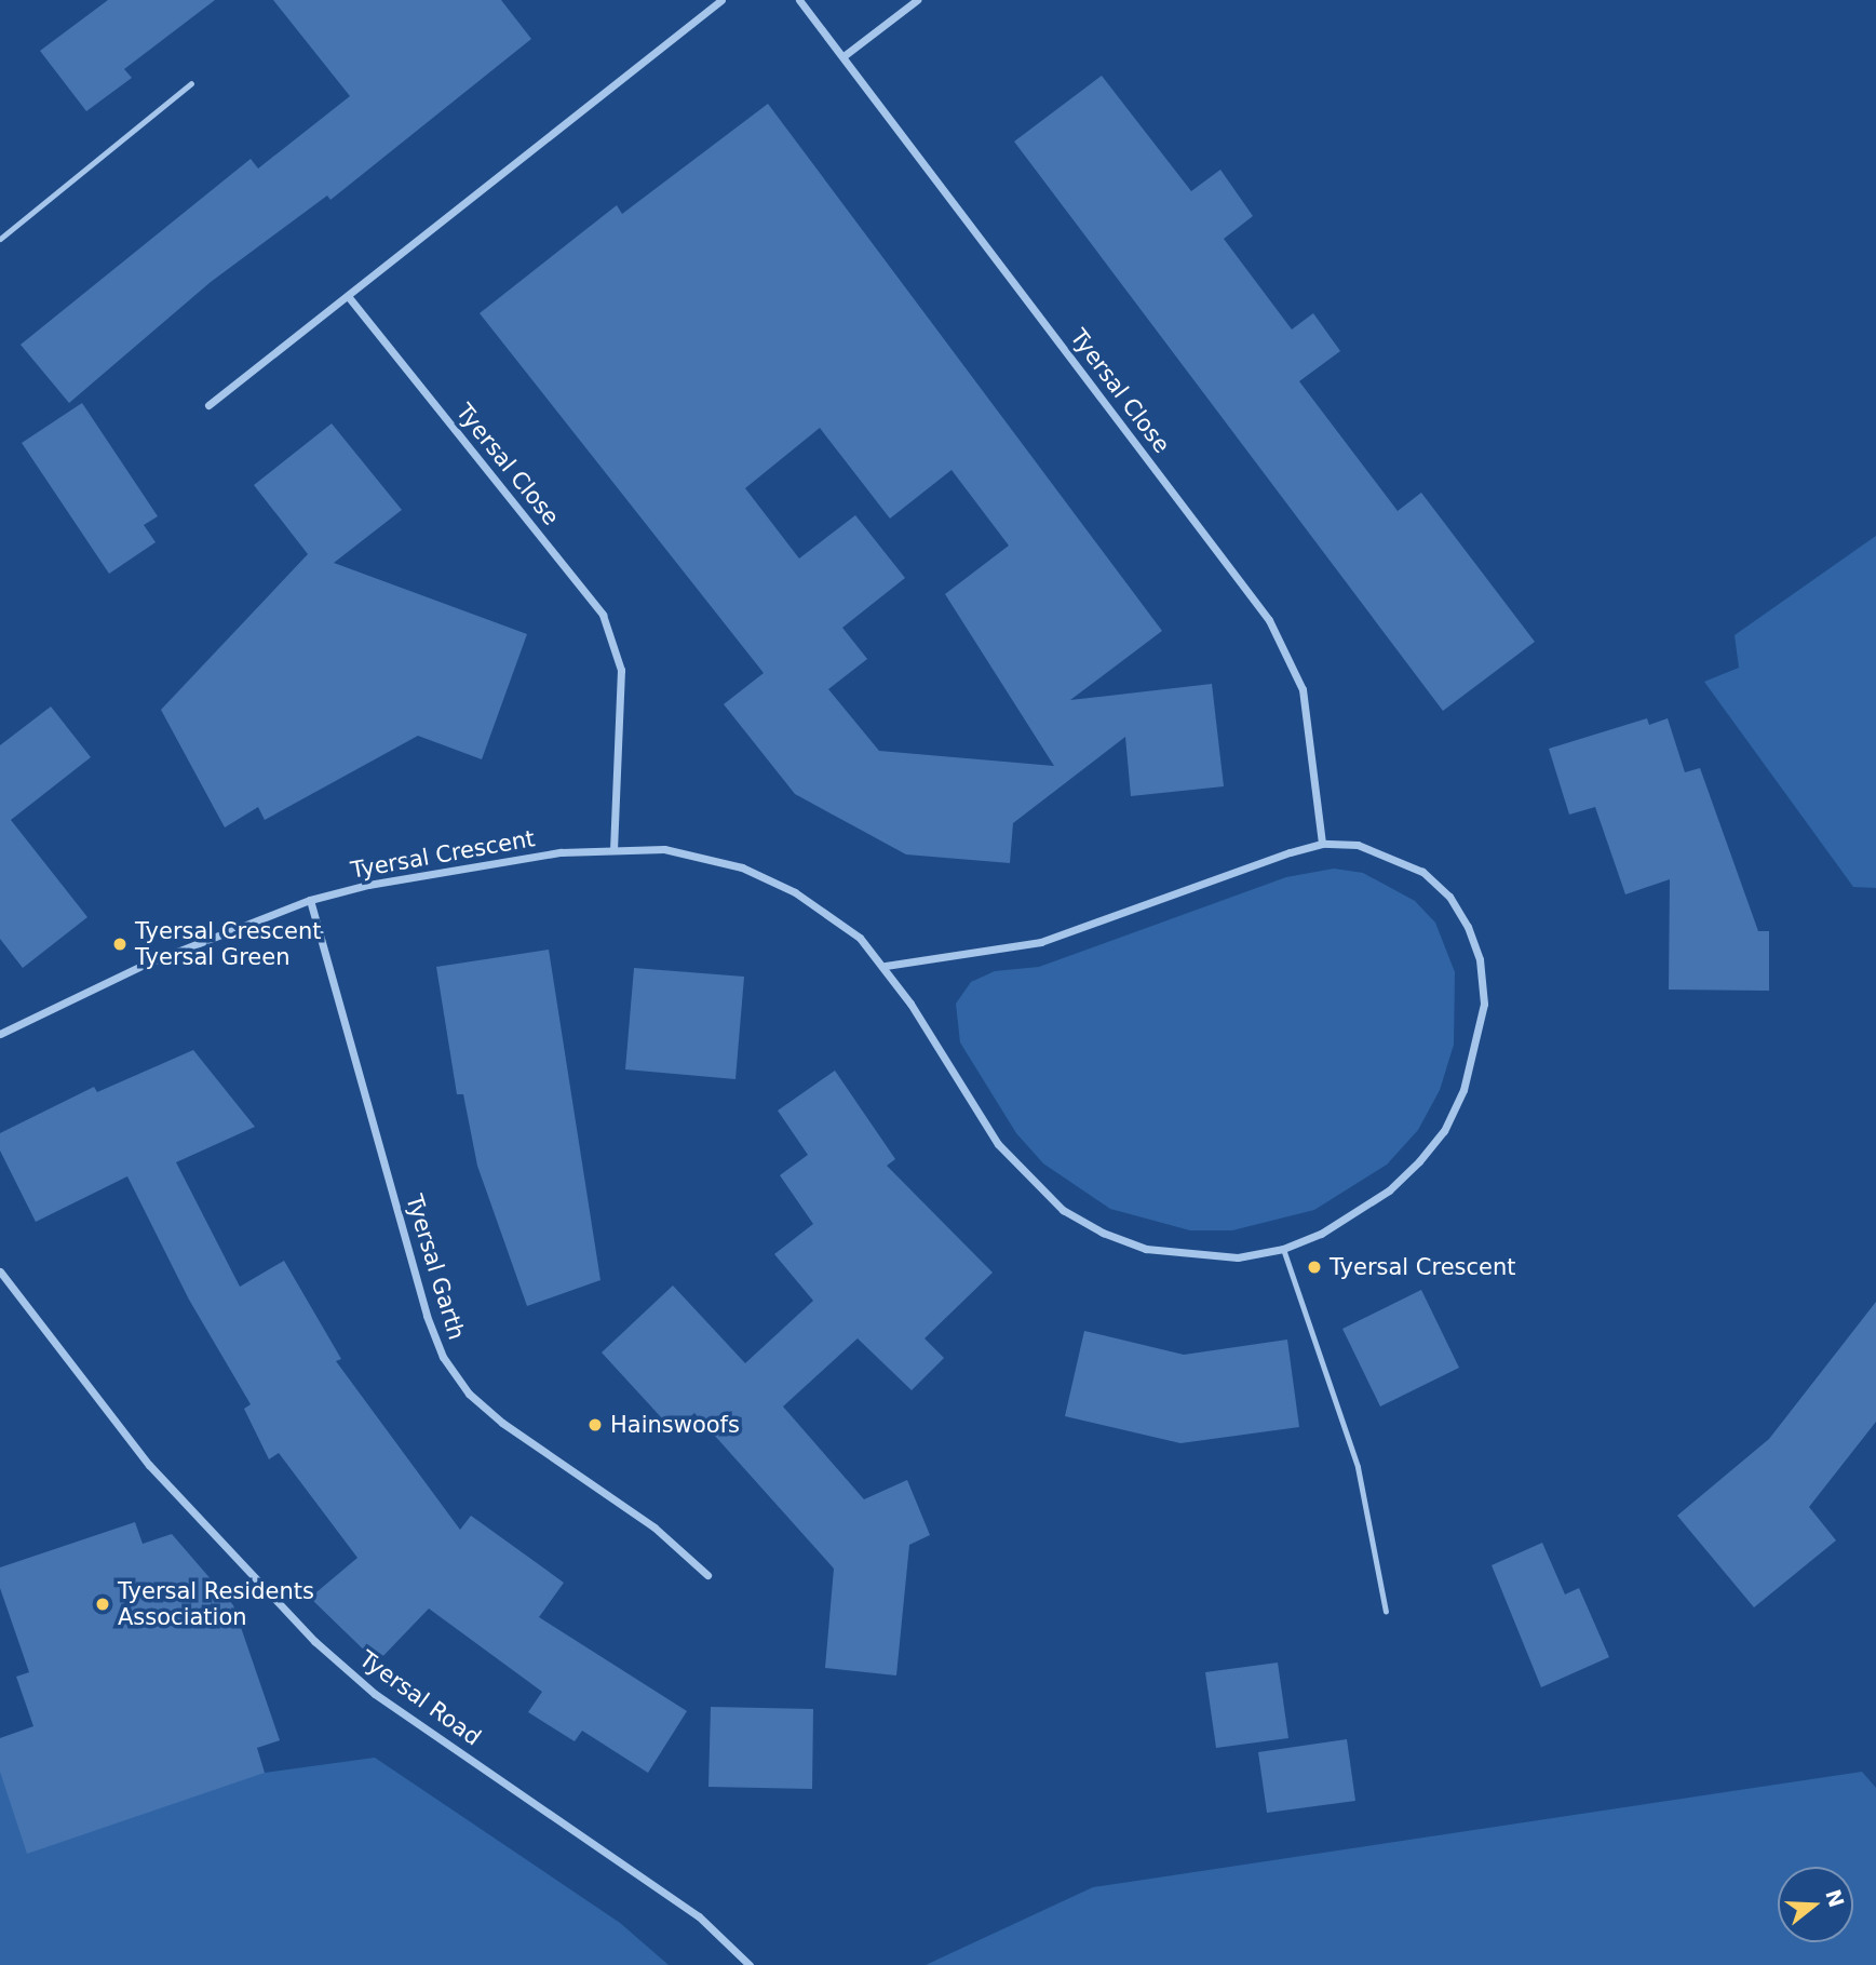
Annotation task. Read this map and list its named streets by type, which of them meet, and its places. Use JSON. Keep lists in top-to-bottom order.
{
  "streets": {
    "street": [
      "Tyersal Close",
      "Tyersal Crescent",
      "Tyersal Garth",
      "Tyersal Road"
    ]
  },
  "crossings": [
    ["Tyersal Close", "Tyersal Crescent"],
    ["Tyersal Crescent", "Tyersal Garth"]
  ],
  "places": [
    "Tyersal Crescent Tyersal Green",
    "Tyersal Crescent",
    "Hainswoofs",
    "Tyersal Residents Association"
  ],
  "north": "right"
}
